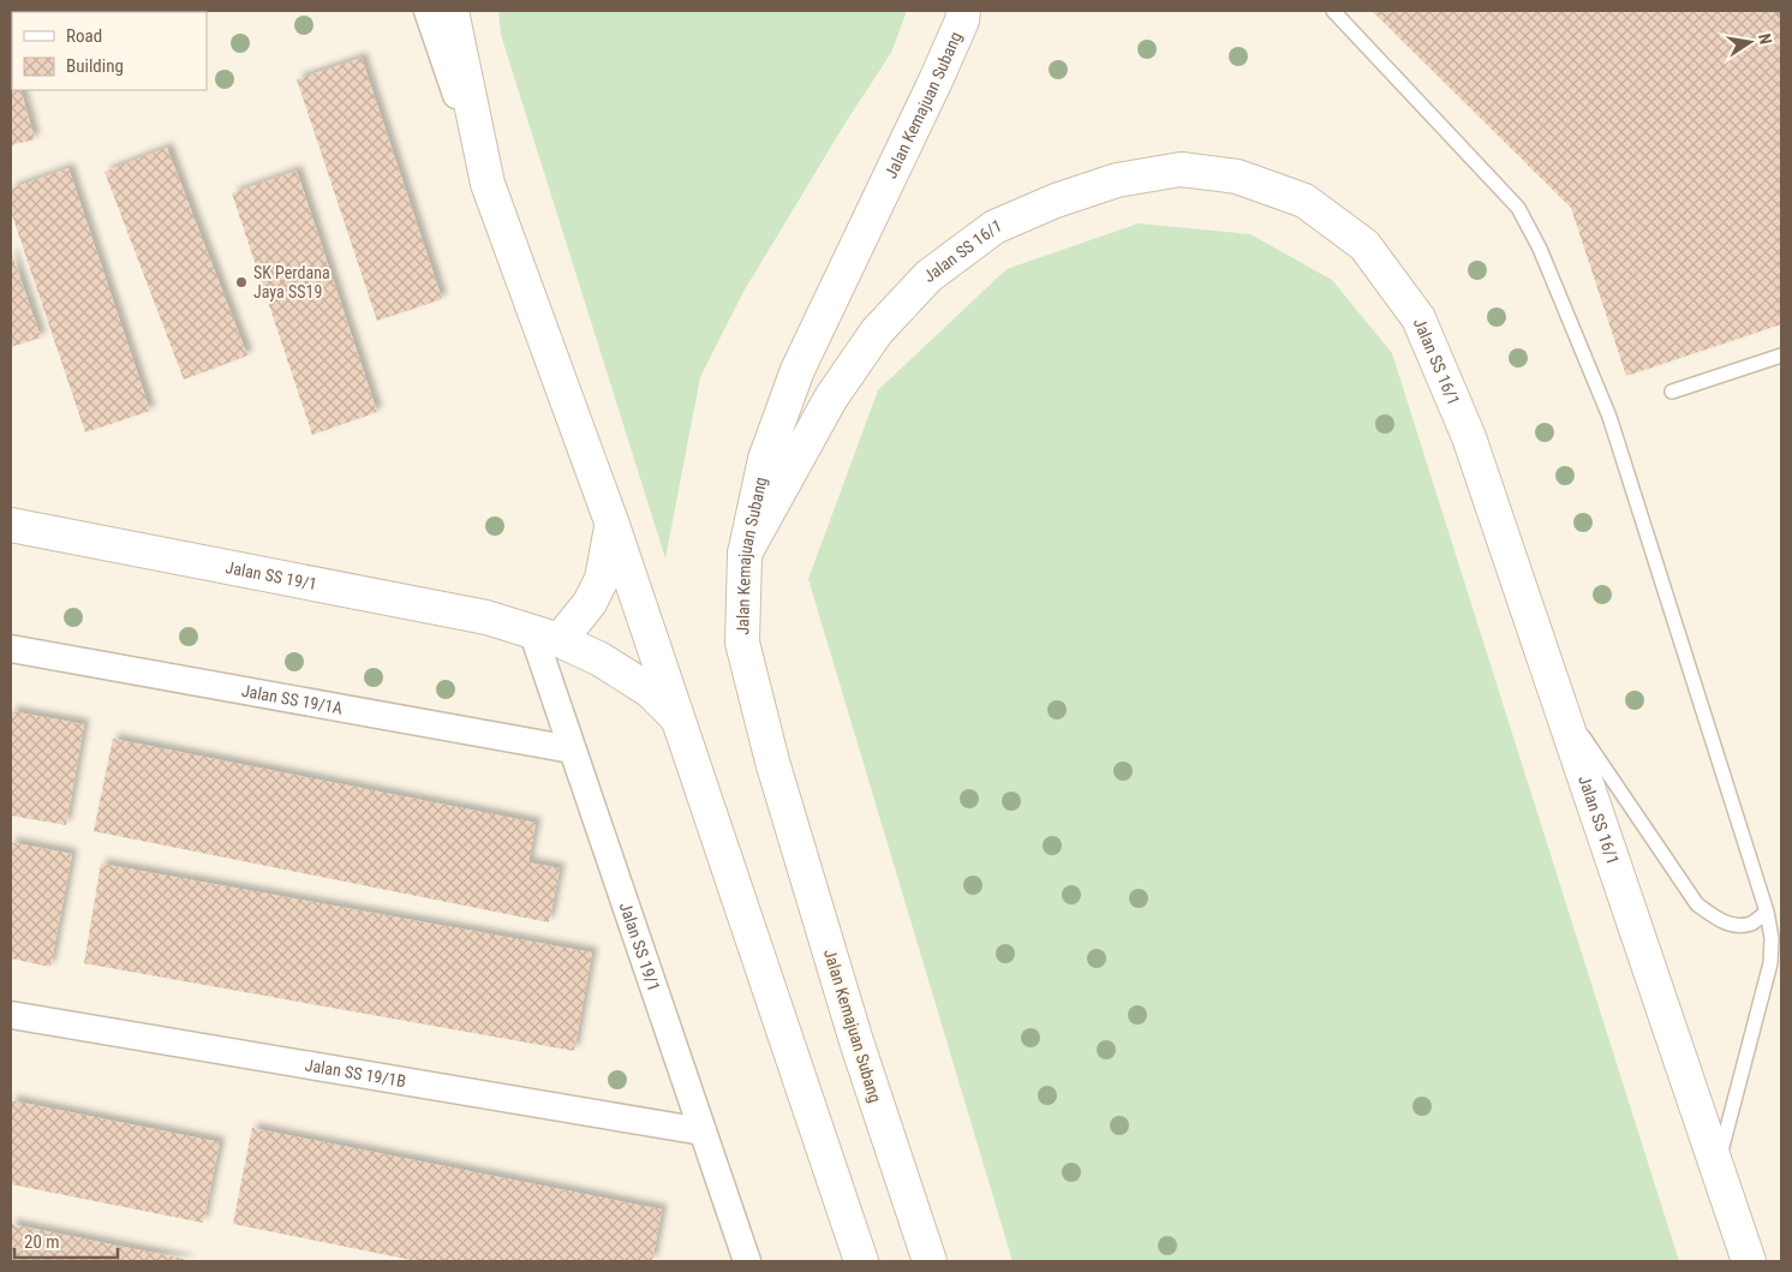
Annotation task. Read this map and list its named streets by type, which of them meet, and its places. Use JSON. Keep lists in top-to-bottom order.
{
  "streets": {
    "street": [
      "Jalan Kemajuan Subang",
      "Jalan SS 16/1",
      "Jalan SS 19/1",
      "Jalan SS 19/1A",
      "Jalan SS 19/1B"
    ]
  },
  "crossings": [
    ["Jalan Kemajuan Subang", "Jalan SS 16/1"],
    ["Jalan SS 19/1", "Jalan SS 19/1A"],
    ["Jalan SS 19/1", "Jalan SS 19/1B"]
  ],
  "places": ["SK Perdana Jaya SS19"],
  "legend": ["Road", "Building"],
  "scale_bar": "20 m",
  "north": "right"
}
